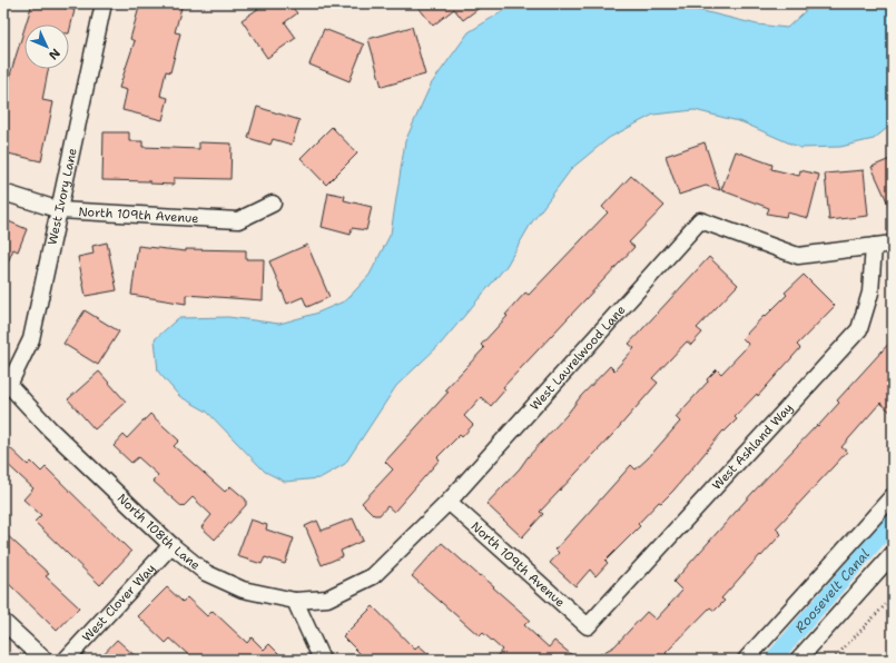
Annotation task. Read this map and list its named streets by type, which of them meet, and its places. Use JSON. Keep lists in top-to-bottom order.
{
  "streets": {
    "street": [
      "West Ivory Lane",
      "North 109th Avenue",
      "West Laurelwood Lane",
      "West Ashland Way",
      "North 108th Lane",
      "West Clover Way"
    ]
  },
  "crossings": [
    ["West Ivory Lane", "North 109th Avenue"],
    ["West Ivory Lane", "North 108th Lane"],
    ["North 109th Avenue", "West Laurelwood Lane"],
    ["North 109th Avenue", "West Ashland Way"],
    ["West Laurelwood Lane", "West Ashland Way"],
    ["West Laurelwood Lane", "North 108th Lane"],
    ["North 108th Lane", "West Clover Way"]
  ],
  "water": ["Roosevelt Canal"],
  "north": "bottom right"
}
